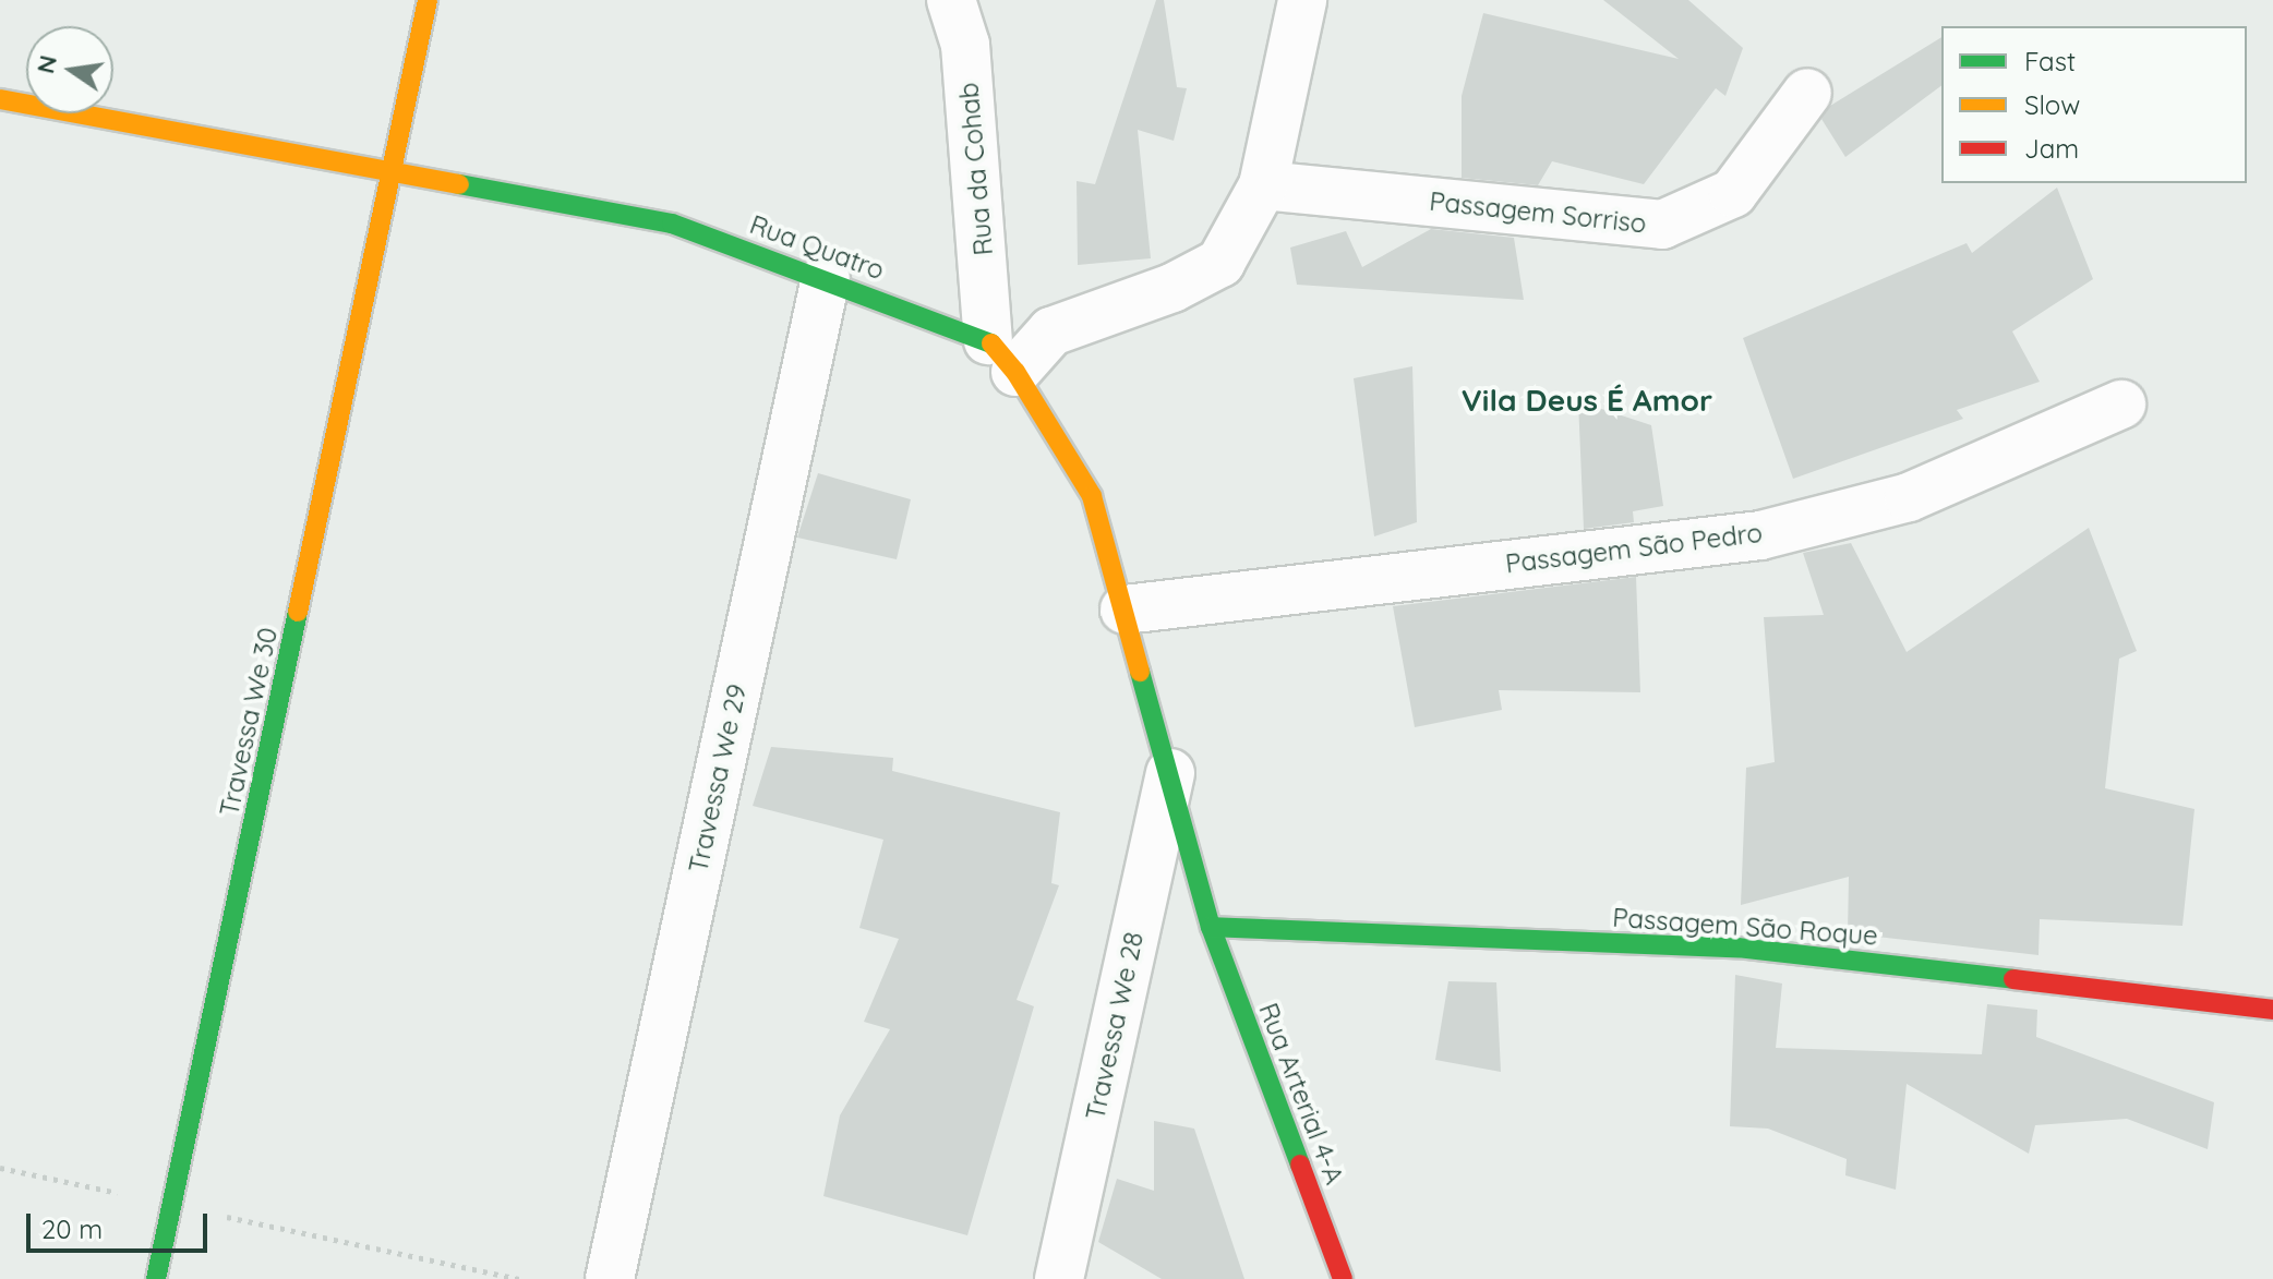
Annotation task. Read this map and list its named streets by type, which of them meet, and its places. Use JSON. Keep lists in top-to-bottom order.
{
  "streets": {
    "street": [
      "Rua da Cohab",
      "Passagem Sorriso",
      "Rua Quatro",
      "Passagem São Pedro",
      "Travessa We 30",
      "Travessa We 29",
      "Passagem São Roque",
      "Travessa We 28",
      "Rua Arterial 4-A"
    ]
  },
  "crossings": [
    ["Rua da Cohab", "Rua Quatro"],
    ["Rua Quatro", "Travessa We 30"],
    ["Rua Quatro", "Travessa We 29"],
    ["Passagem São Roque", "Rua Arterial 4-A"]
  ],
  "districts": ["Vila Deus É Amor"],
  "legend": ["Fast", "Slow", "Jam"],
  "scale_bar": "20 m",
  "north": "left"
}
